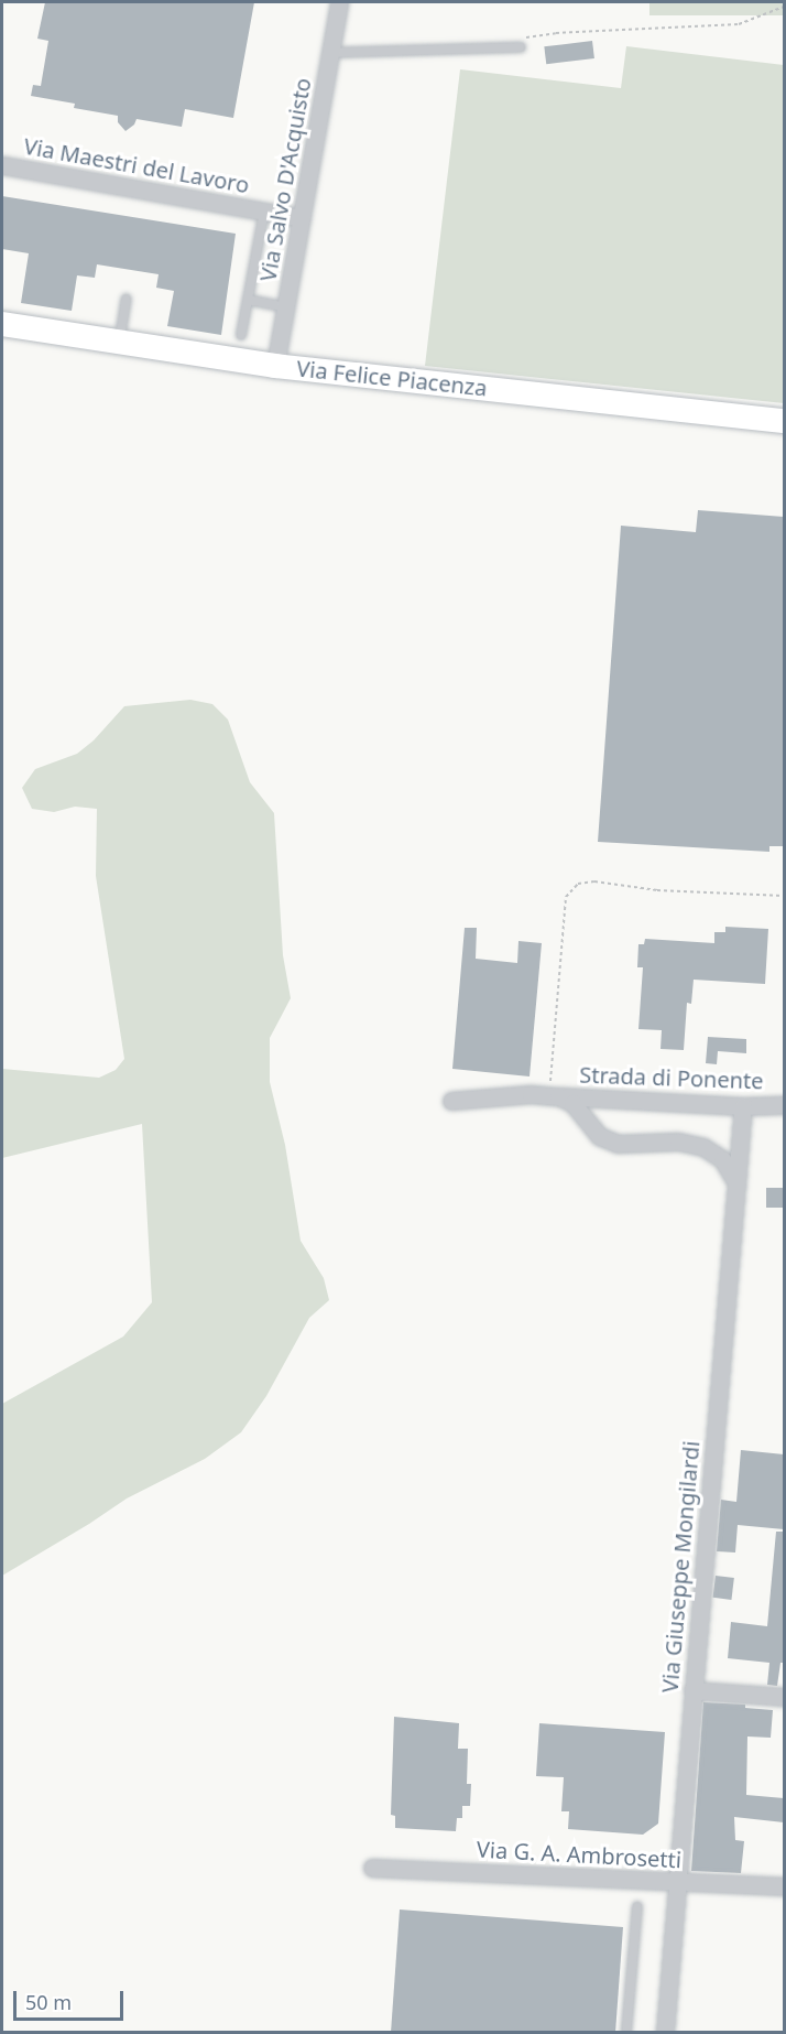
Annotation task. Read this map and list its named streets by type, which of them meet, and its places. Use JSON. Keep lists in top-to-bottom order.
{
  "streets": {
    "street": [
      "Via Maestri del Lavoro",
      "Via Salvo D'Acquisto",
      "Via Felice Piacenza",
      "Strada di Ponente",
      "Via Giuseppe Mongilardi",
      "Via G. A. Ambrosetti"
    ]
  },
  "crossings": [
    ["Via Maestri del Lavoro", "Via Salvo D'Acquisto"],
    ["Via Salvo D'Acquisto", "Via Felice Piacenza"],
    ["Strada di Ponente", "Via Giuseppe Mongilardi"],
    ["Via Giuseppe Mongilardi", "Via G. A. Ambrosetti"]
  ],
  "scale_bar": "50 m"
}
